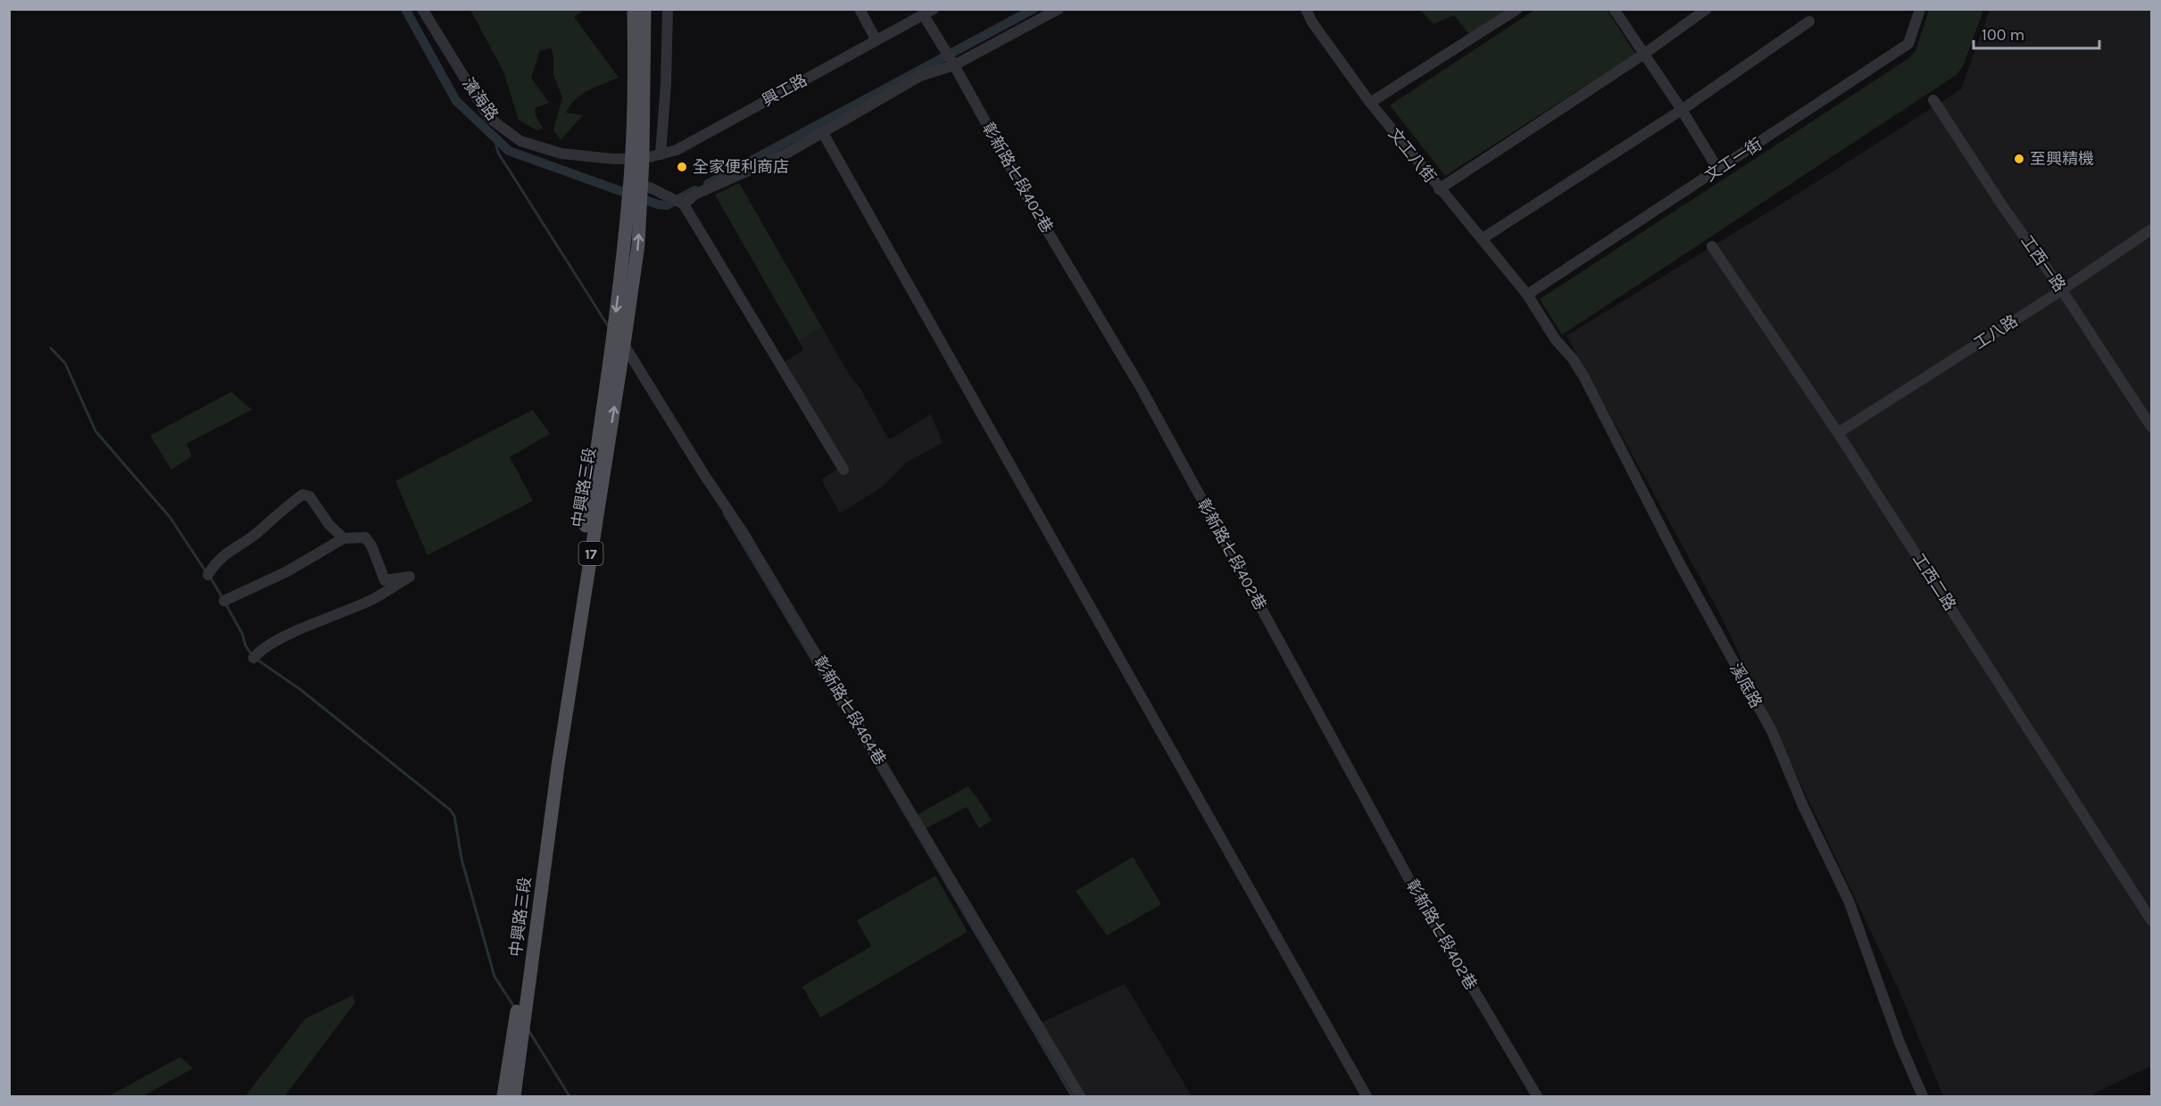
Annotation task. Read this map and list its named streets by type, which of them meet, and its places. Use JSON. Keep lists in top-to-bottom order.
{
  "streets": {
    "main road": ["中興路三段", "17"],
    "street": [
      "興工路",
      "濱海路",
      "文工八街",
      "文工一街",
      "彰新路七段402巷",
      "工西一路",
      "工八路",
      "工西二路",
      "溪底路",
      "彰新路七段464巷"
    ]
  },
  "crossings": [
    ["興工路", "濱海路"],
    ["興工路", "彰新路七段402巷"],
    ["興工路", "中興路三段"],
    ["濱海路", "中興路三段"],
    ["文工八街", "文工一街"],
    ["文工八街", "溪底路"],
    ["文工一街", "溪底路"],
    ["工西一路", "工八路"],
    ["工八路", "工西二路"],
    ["中興路三段", "彰新路七段464巷"]
  ],
  "places": ["至興精機", "全家便利商店"],
  "scale_bar": "100 m"
}
